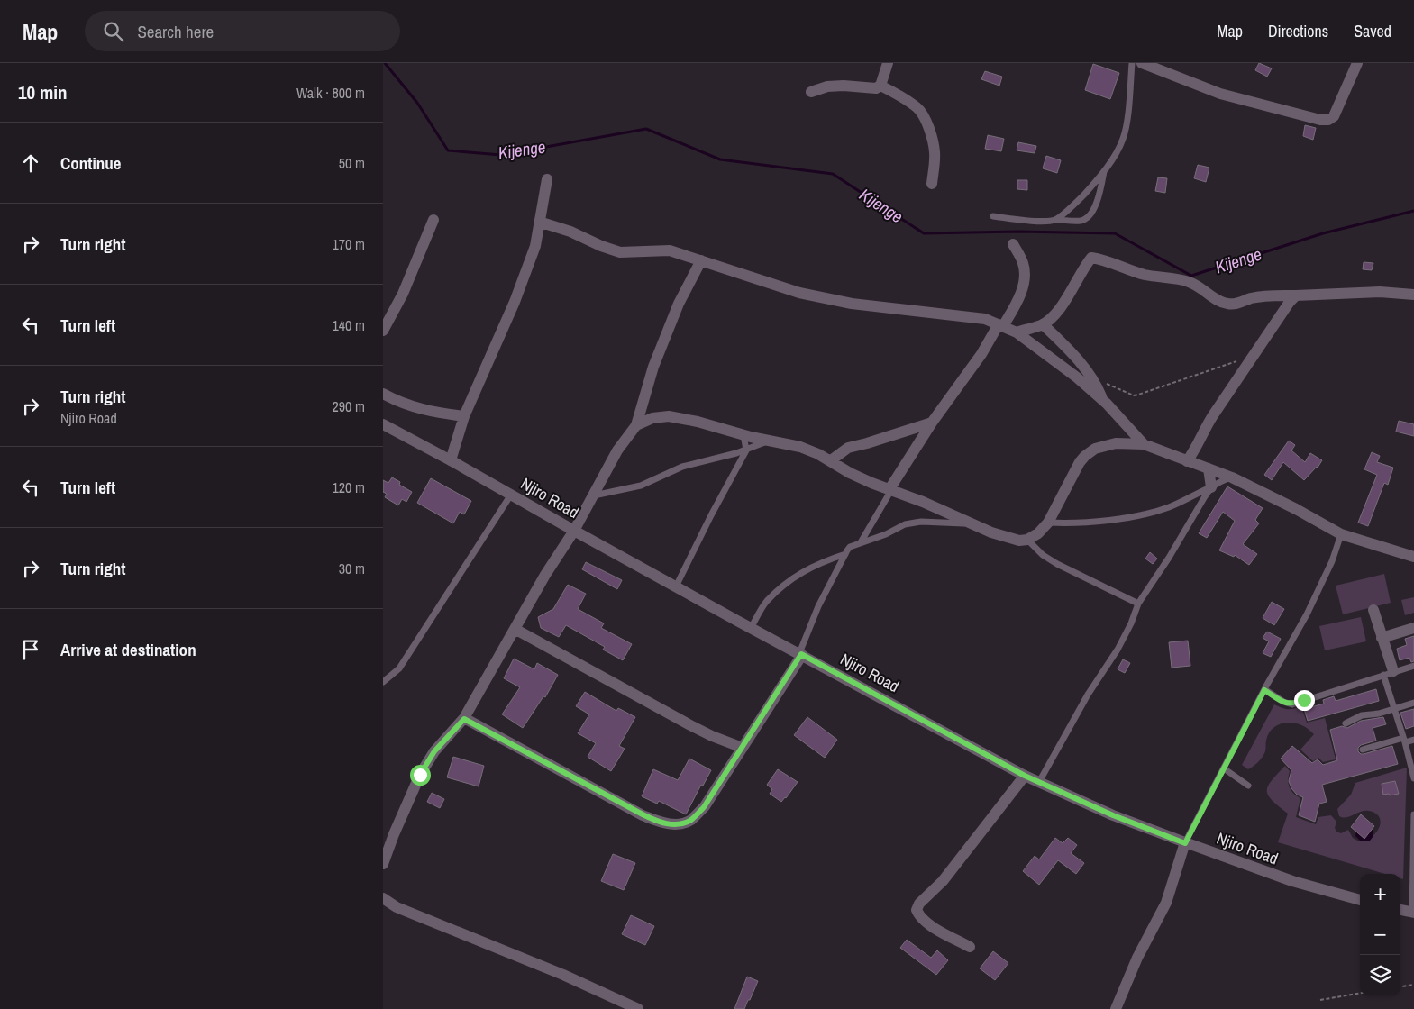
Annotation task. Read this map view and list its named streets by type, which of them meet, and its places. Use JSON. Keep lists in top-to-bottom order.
{
  "streets": {
    "street": ["Njiro Road"]
  },
  "water": ["Kijenge"],
  "page": {
    "header": "Map",
    "search": "Search here",
    "nav": ["Map", "Directions", "Saved"],
    "heading": ["10 min", "Walk · 800 m"],
    "list": [
      ["Continue", "50 m"],
      ["Turn right", "170 m"],
      ["Turn left", "140 m"],
      ["Turn right", "Njiro Road", "290 m"],
      ["Turn left", "120 m"],
      ["Turn right", "30 m"],
      "Arrive at destination"
    ],
    "map_buttons": ["+", "−"]
  }
}
